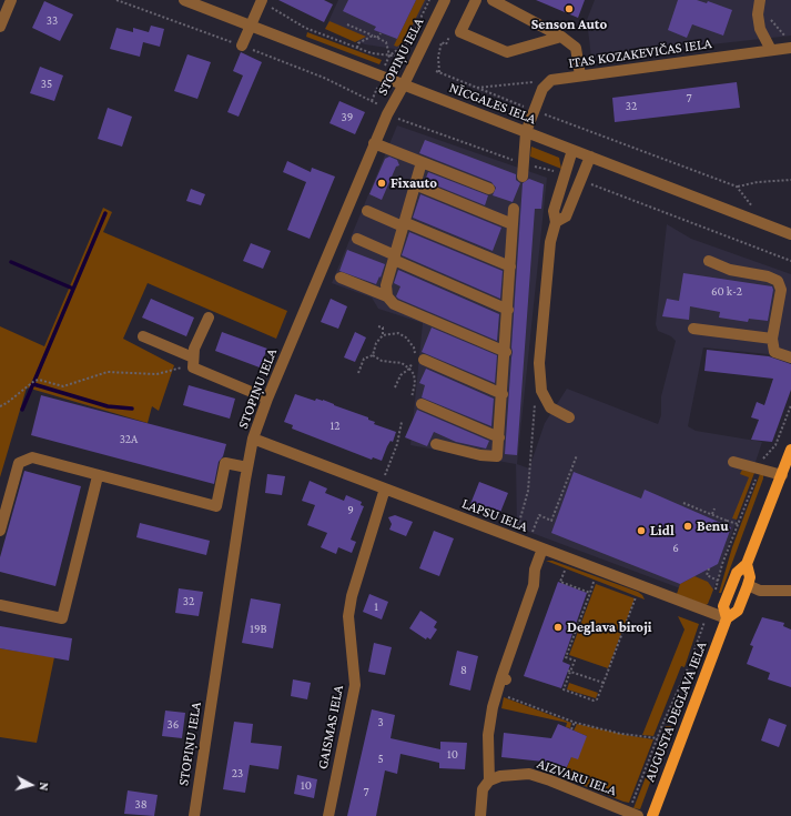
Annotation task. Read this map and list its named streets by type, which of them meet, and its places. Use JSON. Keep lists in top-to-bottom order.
{
  "streets": {
    "main road": ["AUGUSTA DEGLAVA IELA"],
    "street": [
      "ITAS KOZAKEVIČAS IELA",
      "STOPIŅU IELA",
      "NĪCGALES IELA",
      "LAPSU IELA",
      "GAISMAS IELA",
      "AIZVARU IELA"
    ]
  },
  "crossings": [
    ["ITAS KOZAKEVIČAS IELA", "NĪCGALES IELA"],
    ["STOPIŅU IELA", "NĪCGALES IELA"],
    ["STOPIŅU IELA", "LAPSU IELA"],
    ["LAPSU IELA", "AUGUSTA DEGLAVA IELA"],
    ["LAPSU IELA", "GAISMAS IELA"]
  ],
  "places": [
    "Senson Auto",
    "Fixauto",
    "Benu",
    "Lidl",
    "Deglava biroji"
  ],
  "house_numbers": [
    "33",
    "35",
    "7",
    "32",
    "39",
    "60 k-2",
    "12",
    "32A",
    "9",
    "6",
    "32",
    "1",
    "19B",
    "8",
    "3",
    "36",
    "10",
    "5",
    "23",
    "10",
    "7",
    "38"
  ],
  "north": "right"
}
